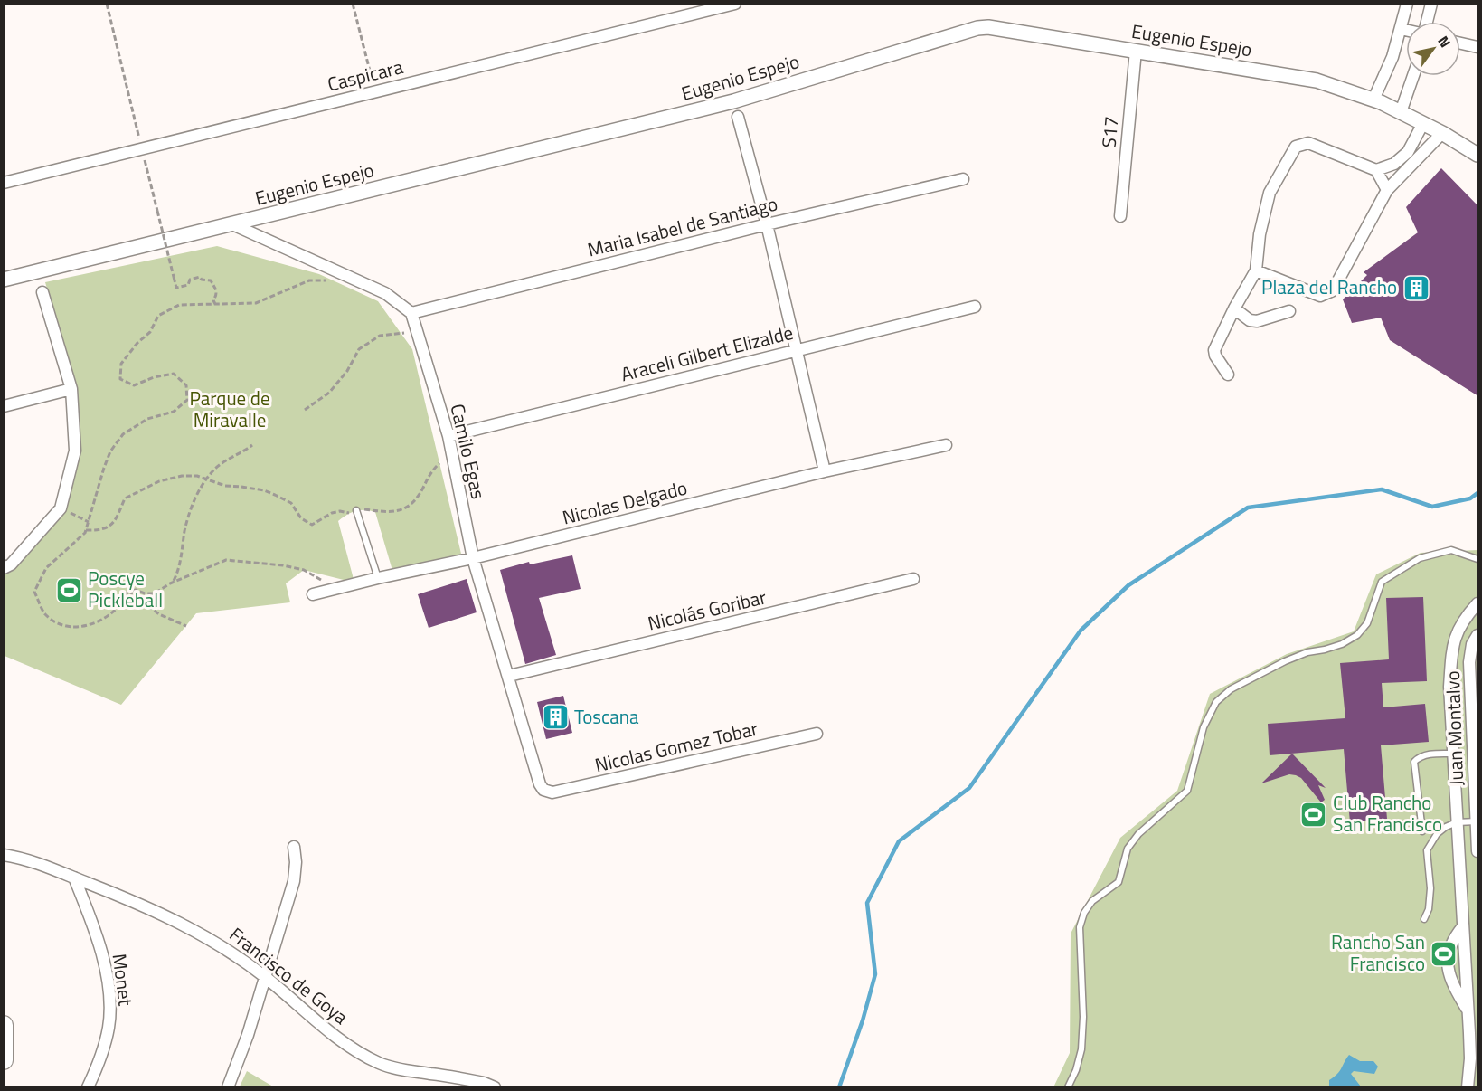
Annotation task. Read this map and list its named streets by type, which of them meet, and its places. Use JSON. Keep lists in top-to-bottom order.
{
  "streets": {
    "street": [
      "Eugenio Espejo",
      "Caspicara",
      "S17",
      "Maria Isabel de Santiago",
      "Araceli Gilbert Elizalde",
      "Camilo Egas",
      "Nicolas Delgado",
      "Nicolás Goribar",
      "Juan Montalvo",
      "Nicolas Gomez Tobar",
      "Francisco de Goya",
      "Monet"
    ]
  },
  "crossings": [
    ["Eugenio Espejo", "S17"],
    ["Maria Isabel de Santiago", "Camilo Egas"],
    ["Araceli Gilbert Elizalde", "Camilo Egas"],
    ["Camilo Egas", "Nicolas Delgado"],
    ["Camilo Egas", "Nicolás Goribar"],
    ["Camilo Egas", "Nicolas Gomez Tobar"],
    ["Francisco de Goya", "Monet"]
  ],
  "parks": ["Parque de Miravalle"],
  "places": {
    "building": ["Plaza del Rancho", "Toscana"],
    "sports": ["Poscye Pickleball", "Club Rancho San Francisco", "Rancho San Francisco"]
  },
  "north": "top right"
}
